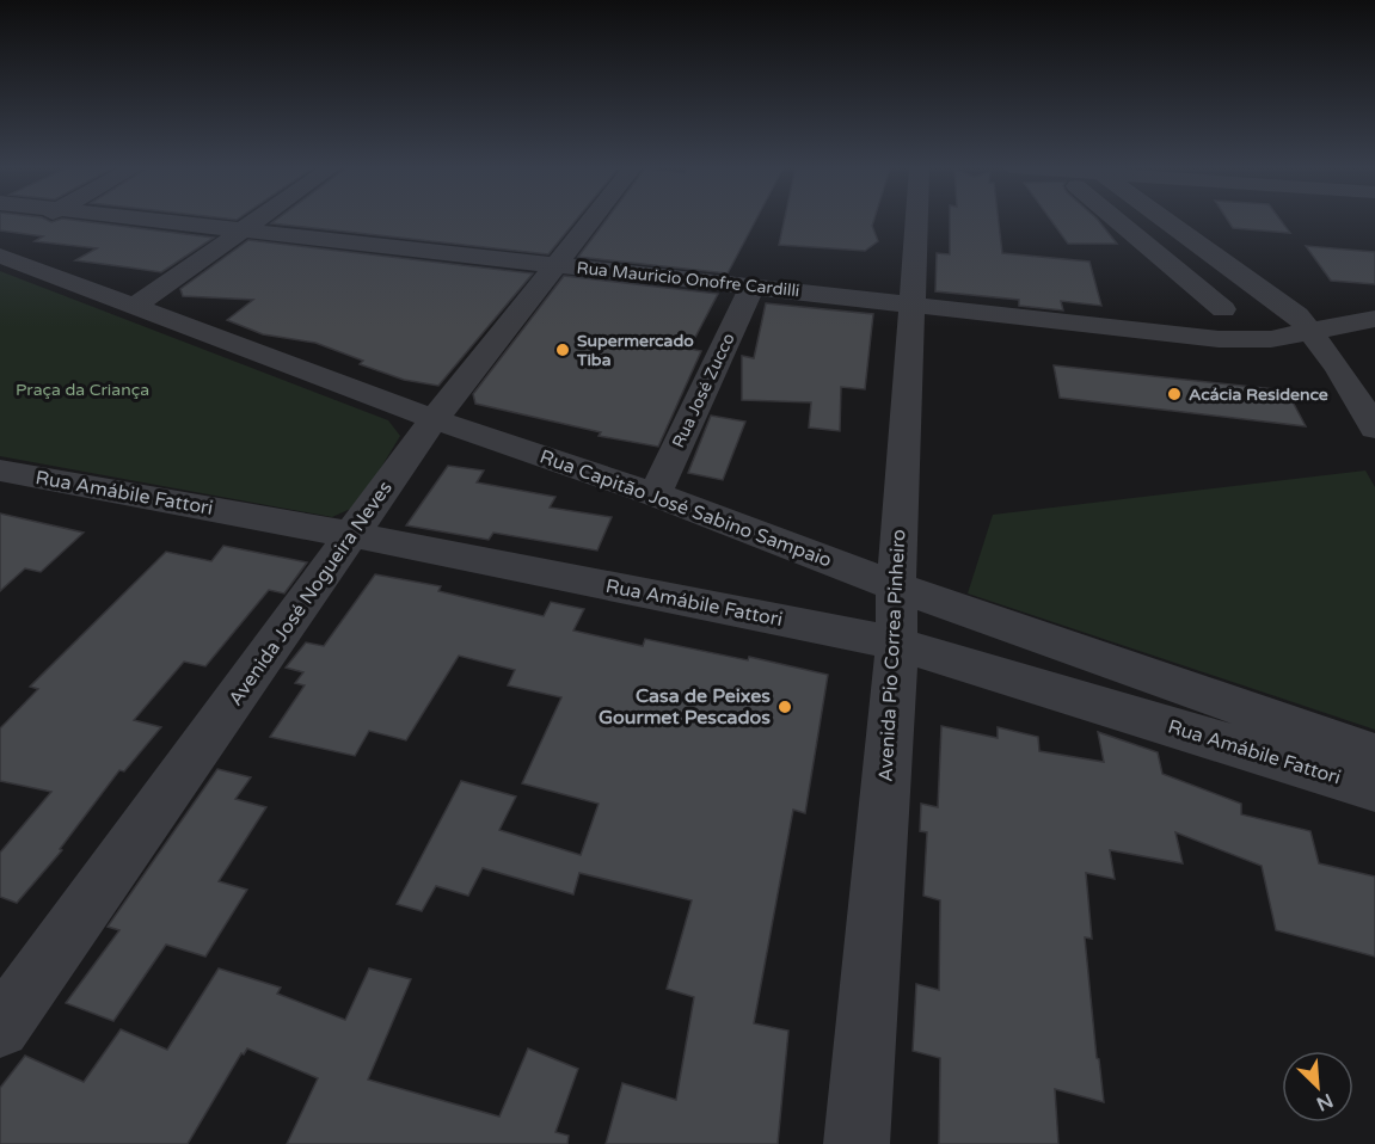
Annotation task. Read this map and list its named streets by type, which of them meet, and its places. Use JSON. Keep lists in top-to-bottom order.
{
  "streets": {
    "street": [
      "Rua Mauricio Onofre Cardilli",
      "Rua José Zucco",
      "Rua Amábile Fattori",
      "Rua Capitão José Sabino Sampaio",
      "Avenida José Nogueira Neves",
      "Avenida Pio Correa Pinheiro"
    ]
  },
  "crossings": [
    ["Rua Mauricio Onofre Cardilli", "Rua José Zucco"],
    ["Rua Mauricio Onofre Cardilli", "Avenida José Nogueira Neves"],
    ["Rua Mauricio Onofre Cardilli", "Avenida Pio Correa Pinheiro"],
    ["Rua José Zucco", "Rua Capitão José Sabino Sampaio"],
    ["Rua Amábile Fattori", "Avenida José Nogueira Neves"],
    ["Rua Amábile Fattori", "Avenida Pio Correa Pinheiro"],
    ["Rua Capitão José Sabino Sampaio", "Avenida José Nogueira Neves"],
    ["Rua Capitão José Sabino Sampaio", "Avenida Pio Correa Pinheiro"]
  ],
  "parks": ["Praça da Criança"],
  "places": ["Supermercado Tiba", "Acácia Residence", "Casa de Peixes Gourmet Pescados"],
  "north": "bottom right"
}
